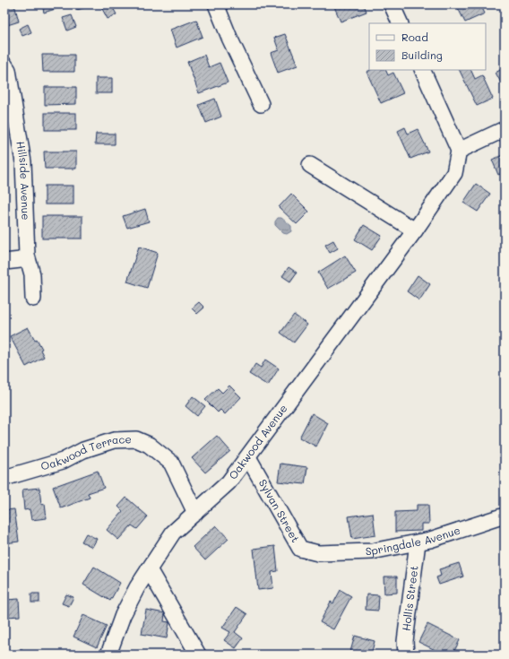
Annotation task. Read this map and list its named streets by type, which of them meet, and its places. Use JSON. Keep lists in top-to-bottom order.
{
  "streets": {
    "street": [
      "Hillside Avenue",
      "Oakwood Avenue",
      "Oakwood Terrace",
      "Sylvan Street",
      "Springdale Avenue",
      "Hollis Street"
    ]
  },
  "crossings": [
    ["Oakwood Avenue", "Oakwood Terrace"],
    ["Oakwood Avenue", "Sylvan Street"],
    ["Sylvan Street", "Springdale Avenue"],
    ["Springdale Avenue", "Hollis Street"]
  ],
  "legend": ["Road", "Building"]
}
